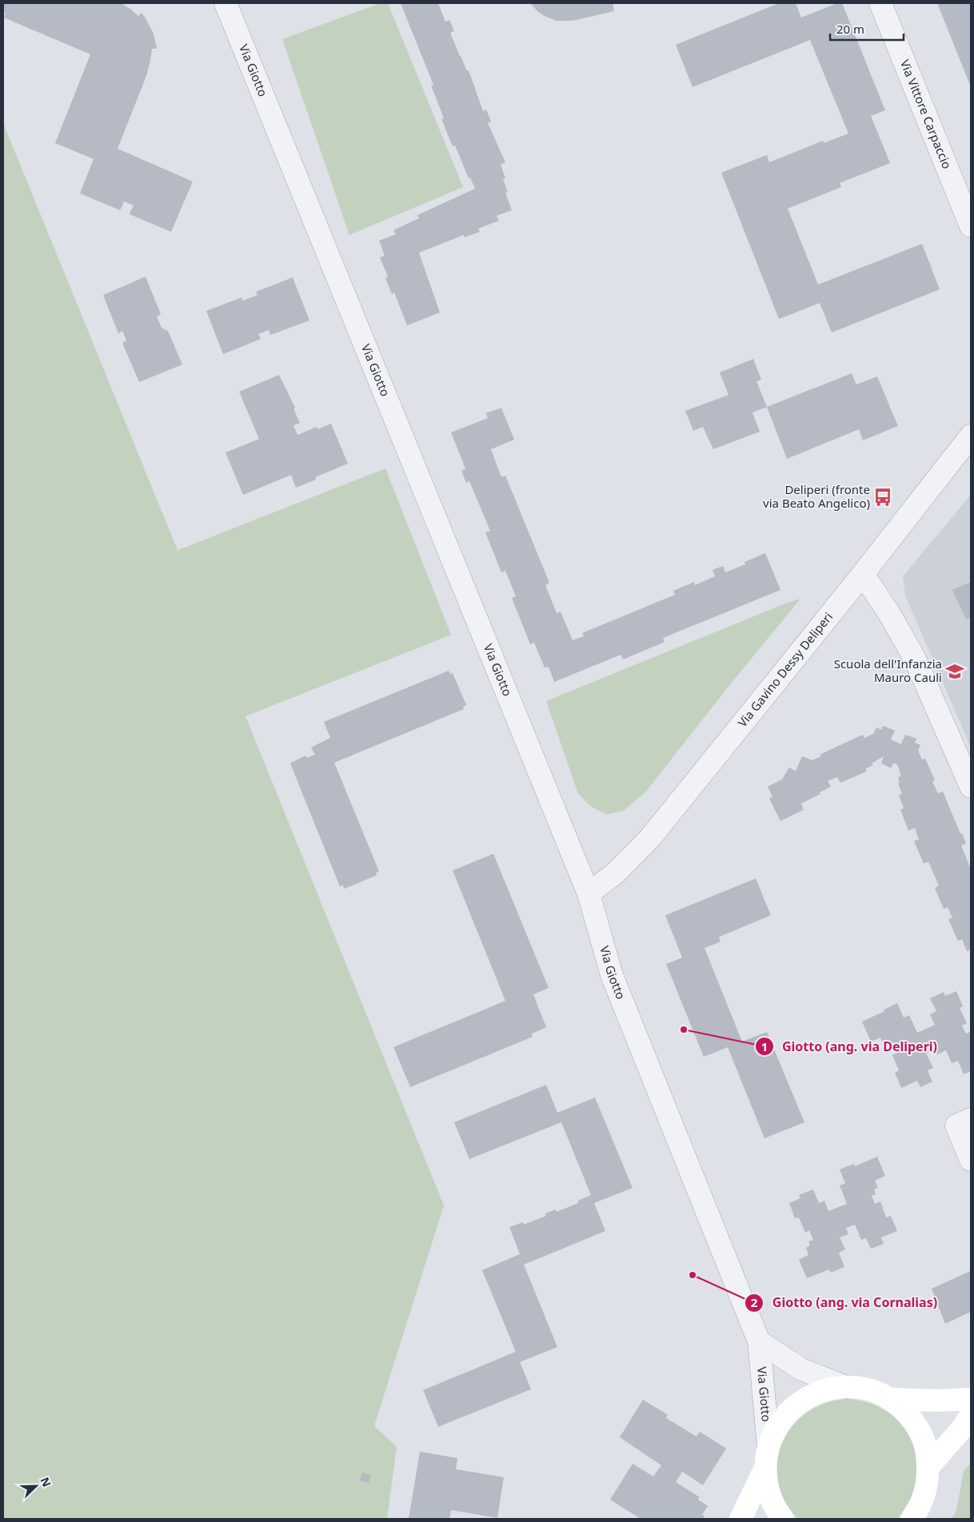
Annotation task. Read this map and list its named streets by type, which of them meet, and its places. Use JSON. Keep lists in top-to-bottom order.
{
  "streets": {
    "street": ["Via Giotto", "Via Vittore Carpaccio", "Via Gavino Dessy Deliperi"]
  },
  "crossings": [
    ["Via Giotto", "Via Gavino Dessy Deliperi"]
  ],
  "places": {
    "bus stop": ["Deliperi (fronte via Beato Angelico)"],
    "school or university": ["Scuola dell'Infanzia Mauro Cauli"],
    "other": ["Giotto (ang. via Deliperi)", "Giotto (ang. via Cornalias)"]
  },
  "scale_bar": "20 m",
  "north": "top right"
}
